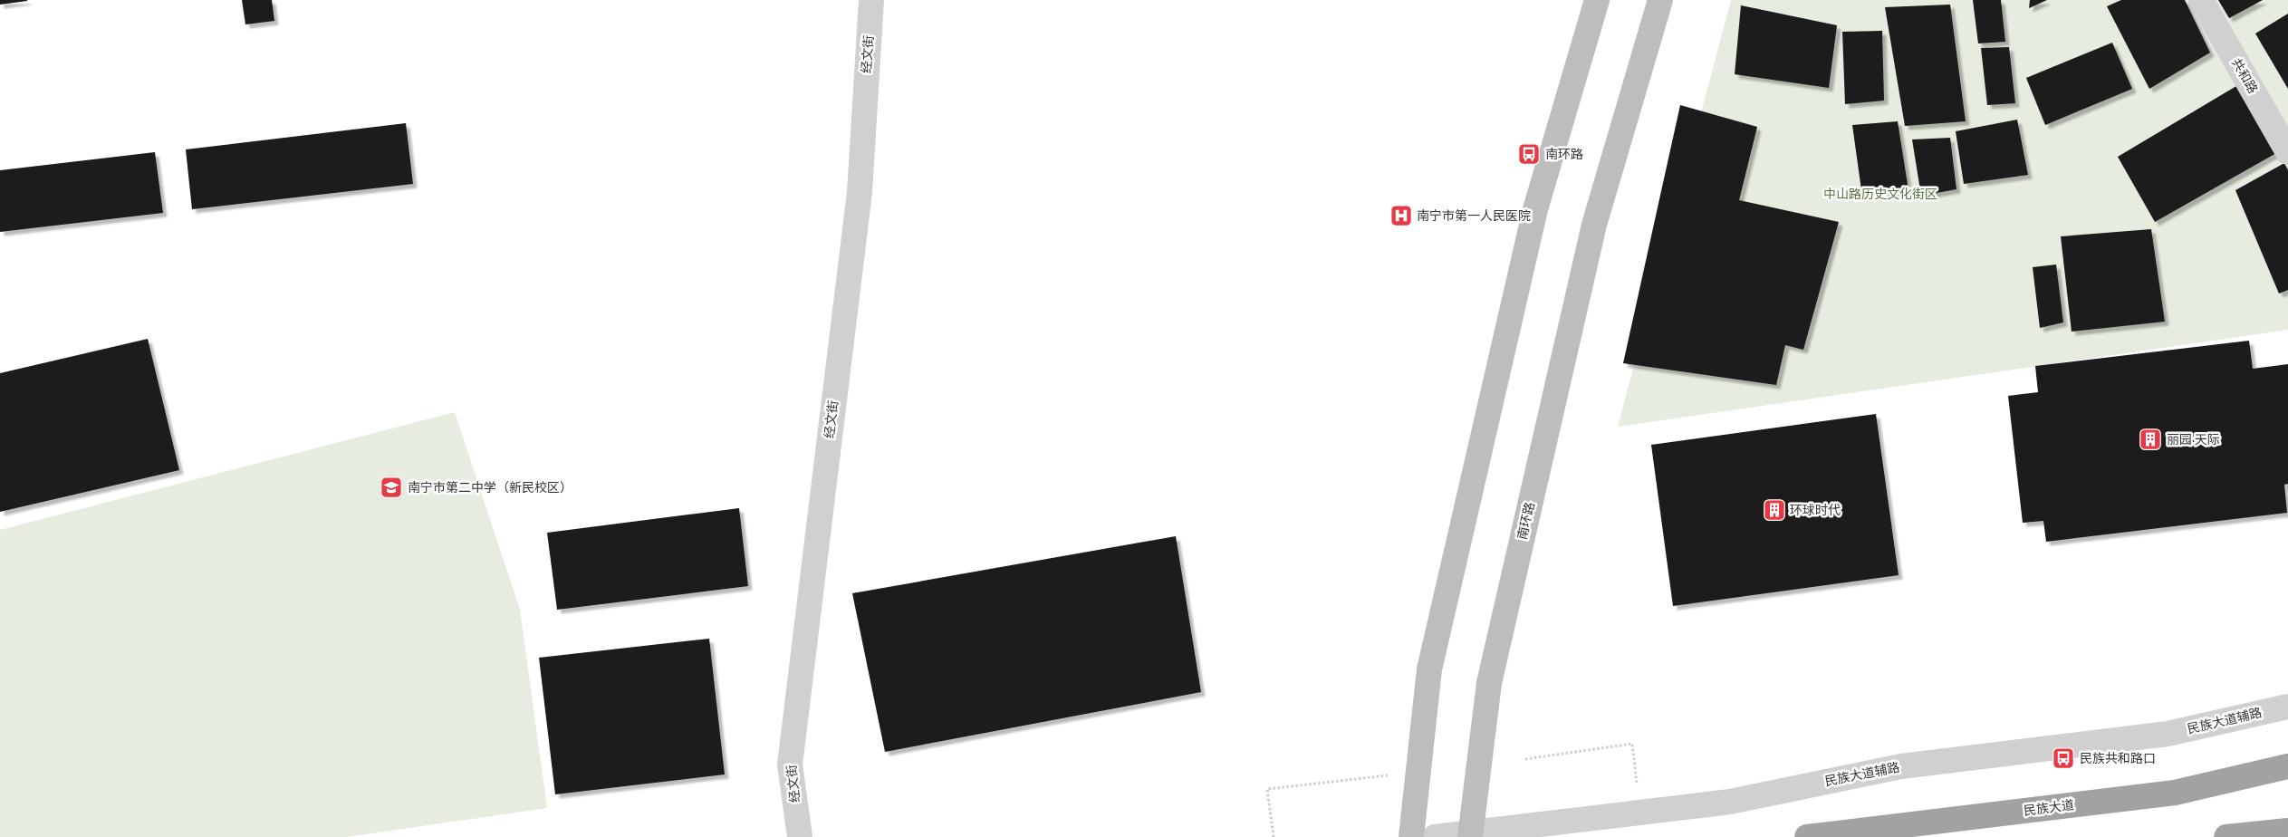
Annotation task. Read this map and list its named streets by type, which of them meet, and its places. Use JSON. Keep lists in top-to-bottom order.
{
  "streets": {
    "highway": ["民族大道"],
    "main road": ["南环路"],
    "street": ["经文街", "共和路", "民族大道辅路"]
  },
  "parks": ["中山路历史文化街区"],
  "places": {
    "bus stop": ["南环路", "民族共和路口"],
    "hospital": ["南宁市第一人民医院"],
    "building": ["丽园·天际", "环球时代"],
    "school or university": ["南宁市第二中学（新民校区）"]
  }
}
